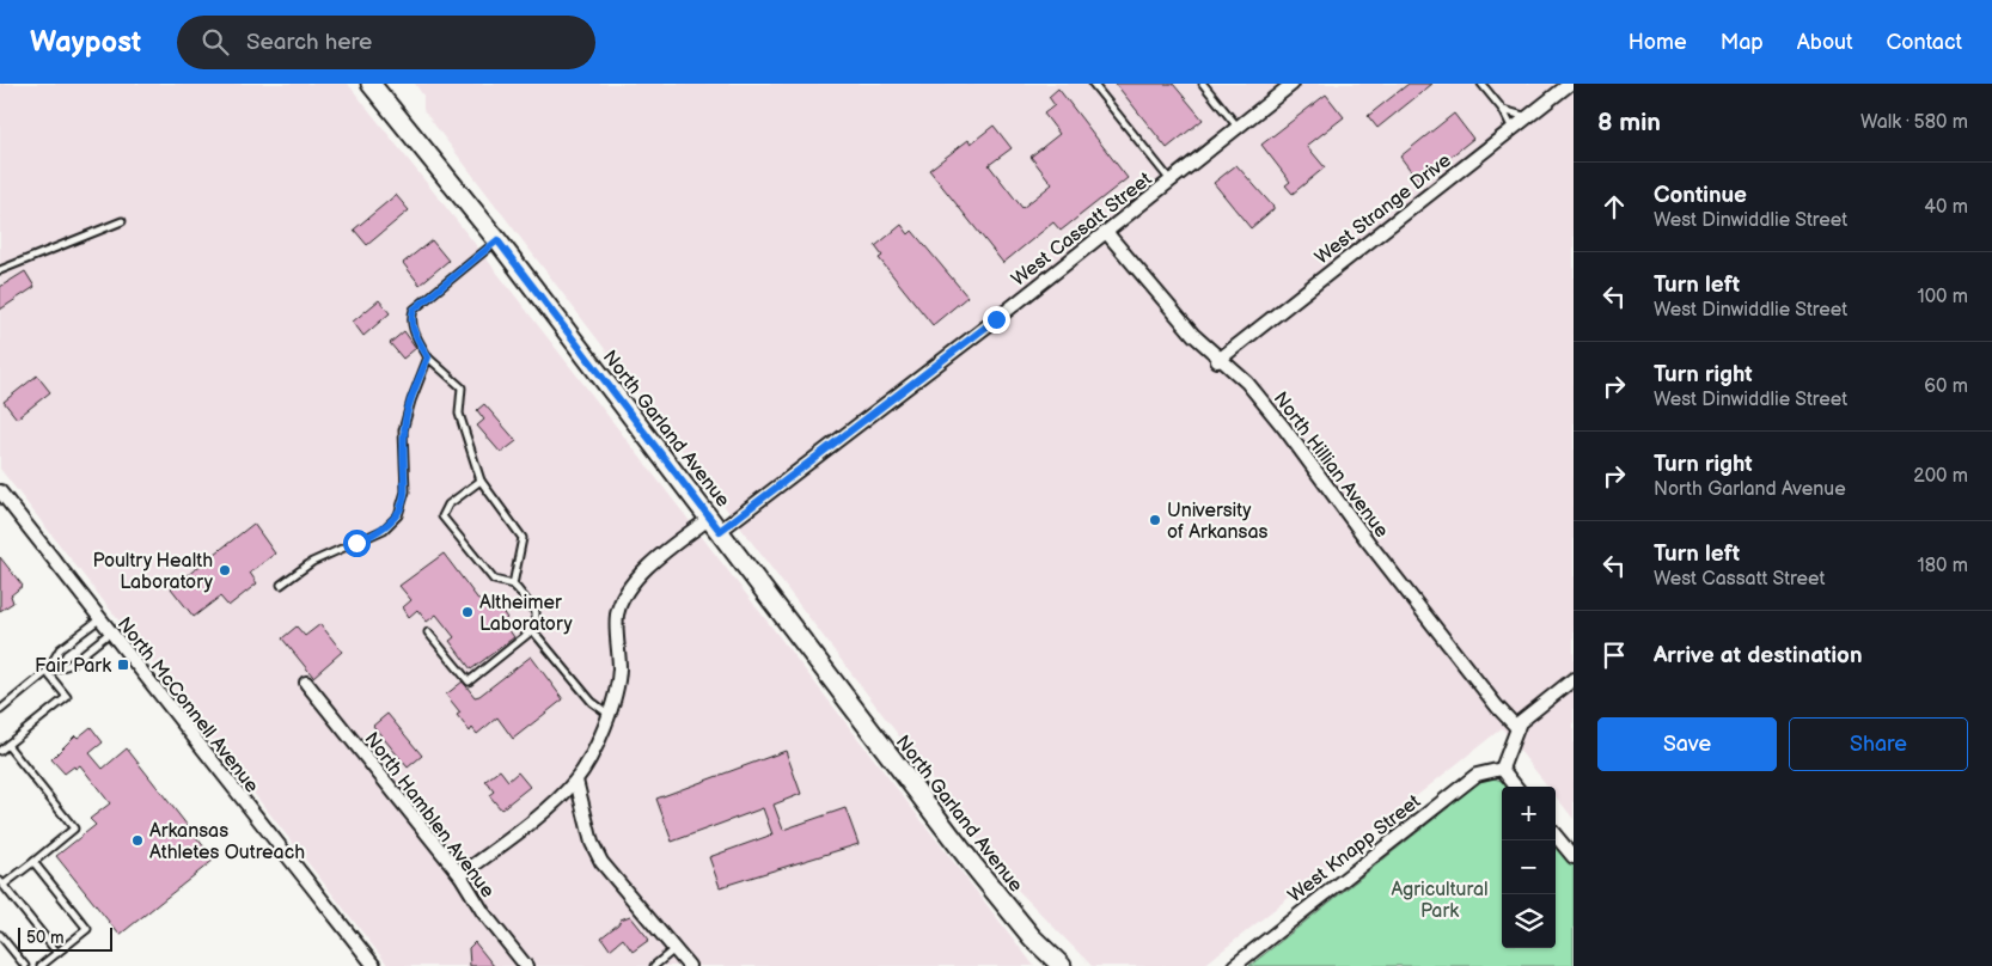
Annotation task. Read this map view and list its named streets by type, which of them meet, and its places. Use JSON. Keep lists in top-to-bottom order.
{
  "streets": {
    "main road": ["North Garland Avenue"],
    "street": [
      "West Strange Drive",
      "West Cassatt Street",
      "North Hillian Avenue",
      "North McConnell Avenue",
      "North Hamblen Avenue",
      "West Knapp Street"
    ]
  },
  "crossings": [
    ["West Strange Drive", "North Hillian Avenue"],
    ["West Cassatt Street", "North Garland Avenue"],
    ["West Cassatt Street", "North Hillian Avenue"],
    ["West Cassatt Street", "North Hamblen Avenue"]
  ],
  "parks": ["Agricultural Park"],
  "places": {
    "other": [
      "University of Arkansas",
      "Poultry Health Laboratory",
      "Altheimer Laboratory",
      "Arkansas Athletes Outreach"
    ],
    "transit": ["Fair Park"]
  },
  "scale_bar": "50 m",
  "page": {
    "header": "Waypost",
    "search": "Search here",
    "nav": [
      "Home",
      "Map",
      "About",
      "Contact"
    ],
    "heading": ["8 min", "Walk · 580 m"],
    "list": [
      ["Continue", "West Dinwiddlie Street", "40 m"],
      ["Turn left", "West Dinwiddlie Street", "100 m"],
      ["Turn right", "West Dinwiddlie Street", "60 m"],
      ["Turn right", "North Garland Avenue", "200 m"],
      ["Turn left", "West Cassatt Street", "180 m"],
      "Arrive at destination"
    ],
    "buttons": ["Save", "Share"],
    "map_buttons": ["+", "−"],
    "scale": "50 m"
  }
}
